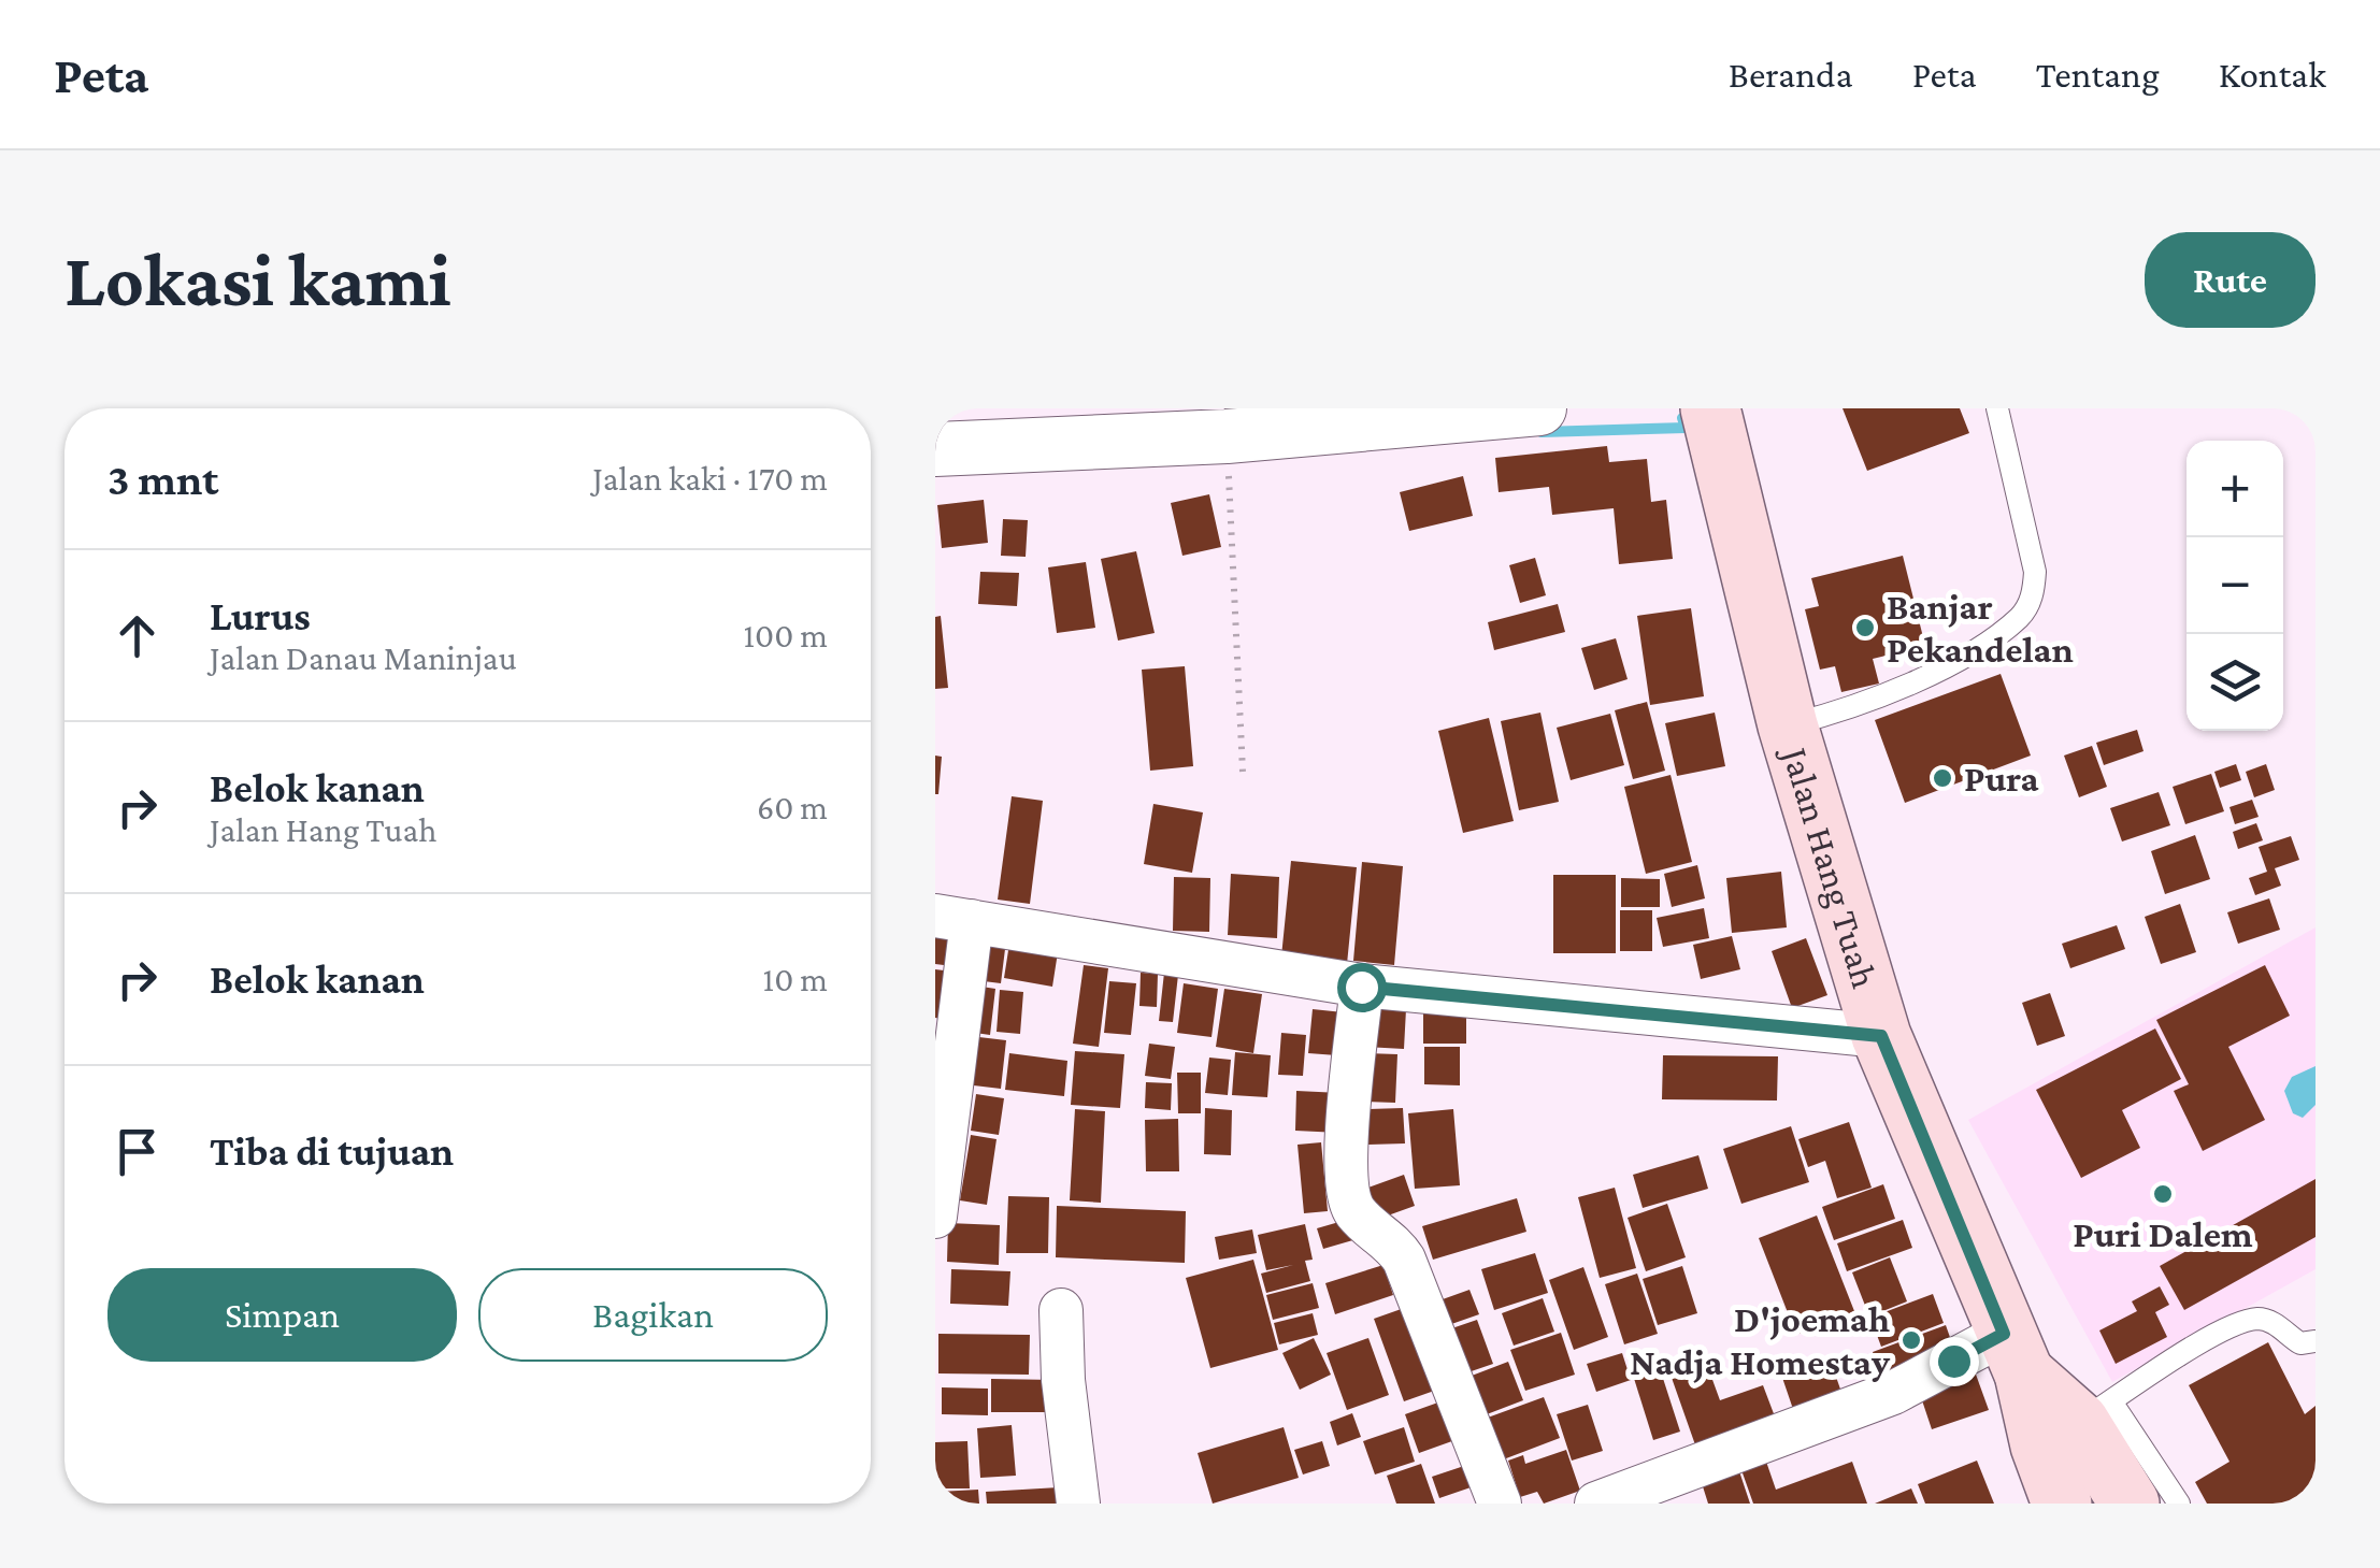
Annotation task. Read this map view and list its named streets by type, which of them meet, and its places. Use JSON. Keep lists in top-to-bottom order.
{
  "streets": {
    "main road": ["Jalan Hang Tuah"]
  },
  "places": [
    "Banjar Pekandelan",
    "Pura",
    "Puri Dalem",
    "D'joemah Nadja Homestay"
  ],
  "page": {
    "header": "Peta",
    "nav": [
      "Beranda",
      "Peta",
      "Tentang",
      "Kontak"
    ],
    "buttons": [
      "Rute",
      ["Simpan", "Bagikan"]
    ],
    "title": "Lokasi kami",
    "heading": ["3 mnt", "Jalan kaki · 170 m"],
    "map_buttons": ["+", "−"],
    "list": [
      ["Lurus", "Jalan Danau Maninjau", "100 m"],
      ["Belok kanan", "Jalan Hang Tuah", "60 m"],
      ["Belok kanan", "10 m"],
      "Tiba di tujuan"
    ]
  }
}
